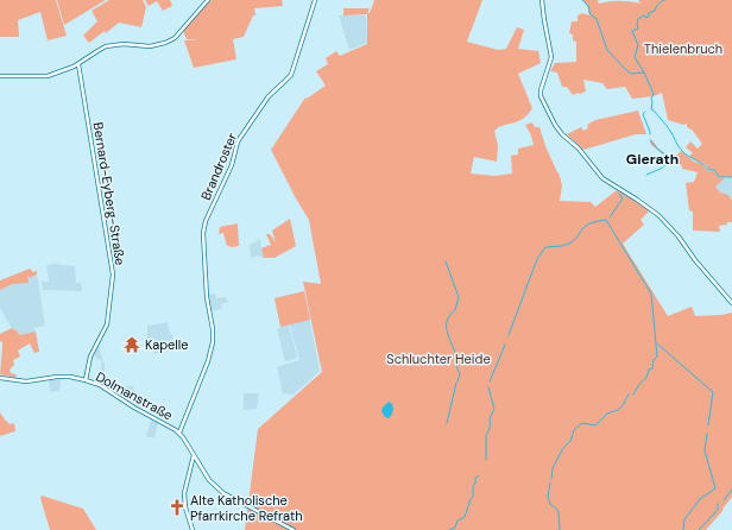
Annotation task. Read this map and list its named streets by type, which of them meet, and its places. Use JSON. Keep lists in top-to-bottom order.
{
  "streets": {
    "street": ["Brandroster", "Bernard-Eyberg-Straße", "Dolmanstraße"]
  },
  "crossings": [
    ["Brandroster", "Dolmanstraße"],
    ["Bernard-Eyberg-Straße", "Dolmanstraße"]
  ],
  "districts": ["Gierath"],
  "parks": ["Thielenbruch", "Schluchter Heide"],
  "places": {
    "temple": ["Kapelle"],
    "church": ["Alte Katholische Pfarrkirche Refrath"]
  }
}
